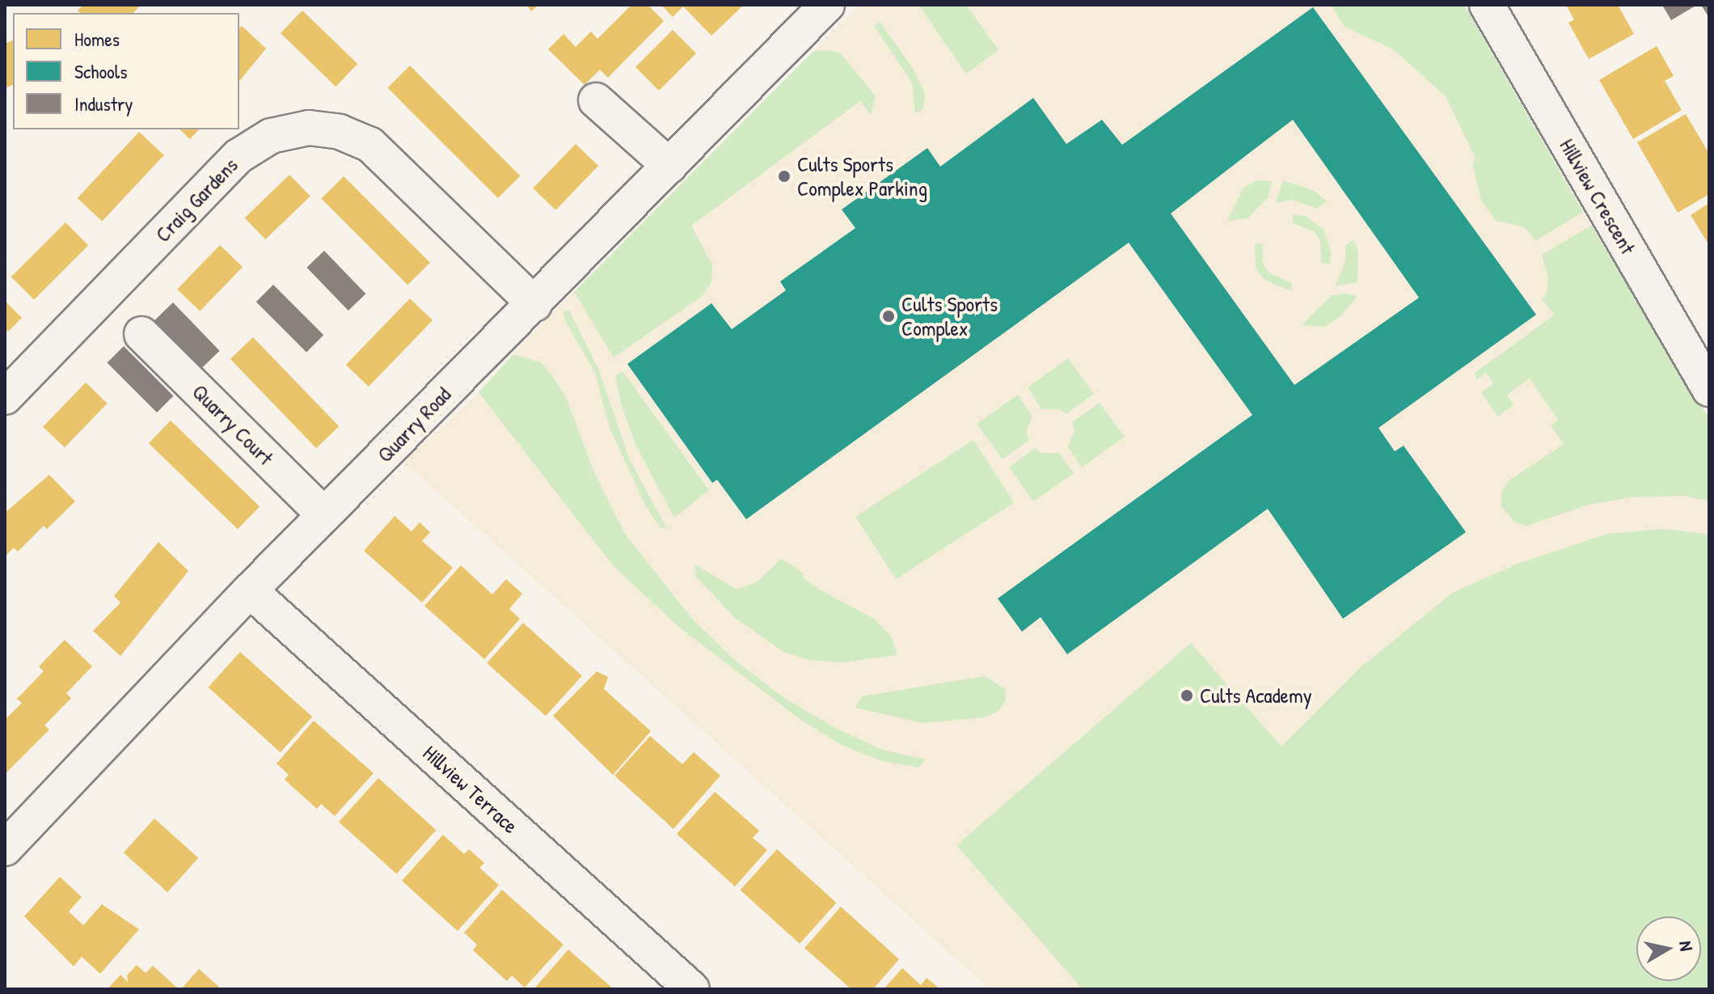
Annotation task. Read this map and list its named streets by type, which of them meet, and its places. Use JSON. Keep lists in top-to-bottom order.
{
  "streets": {
    "street": [
      "Hillview Crescent",
      "Craig Gardens",
      "Quarry Court",
      "Quarry Road",
      "Hillview Terrace"
    ]
  },
  "crossings": [
    ["Craig Gardens", "Quarry Road"],
    ["Quarry Court", "Quarry Road"],
    ["Quarry Road", "Hillview Terrace"]
  ],
  "places": ["Cults Sports Complex Parking", "Cults Sports Complex", "Cults Academy"],
  "legend": ["Homes", "Schools", "Industry"],
  "north": "right"
}
